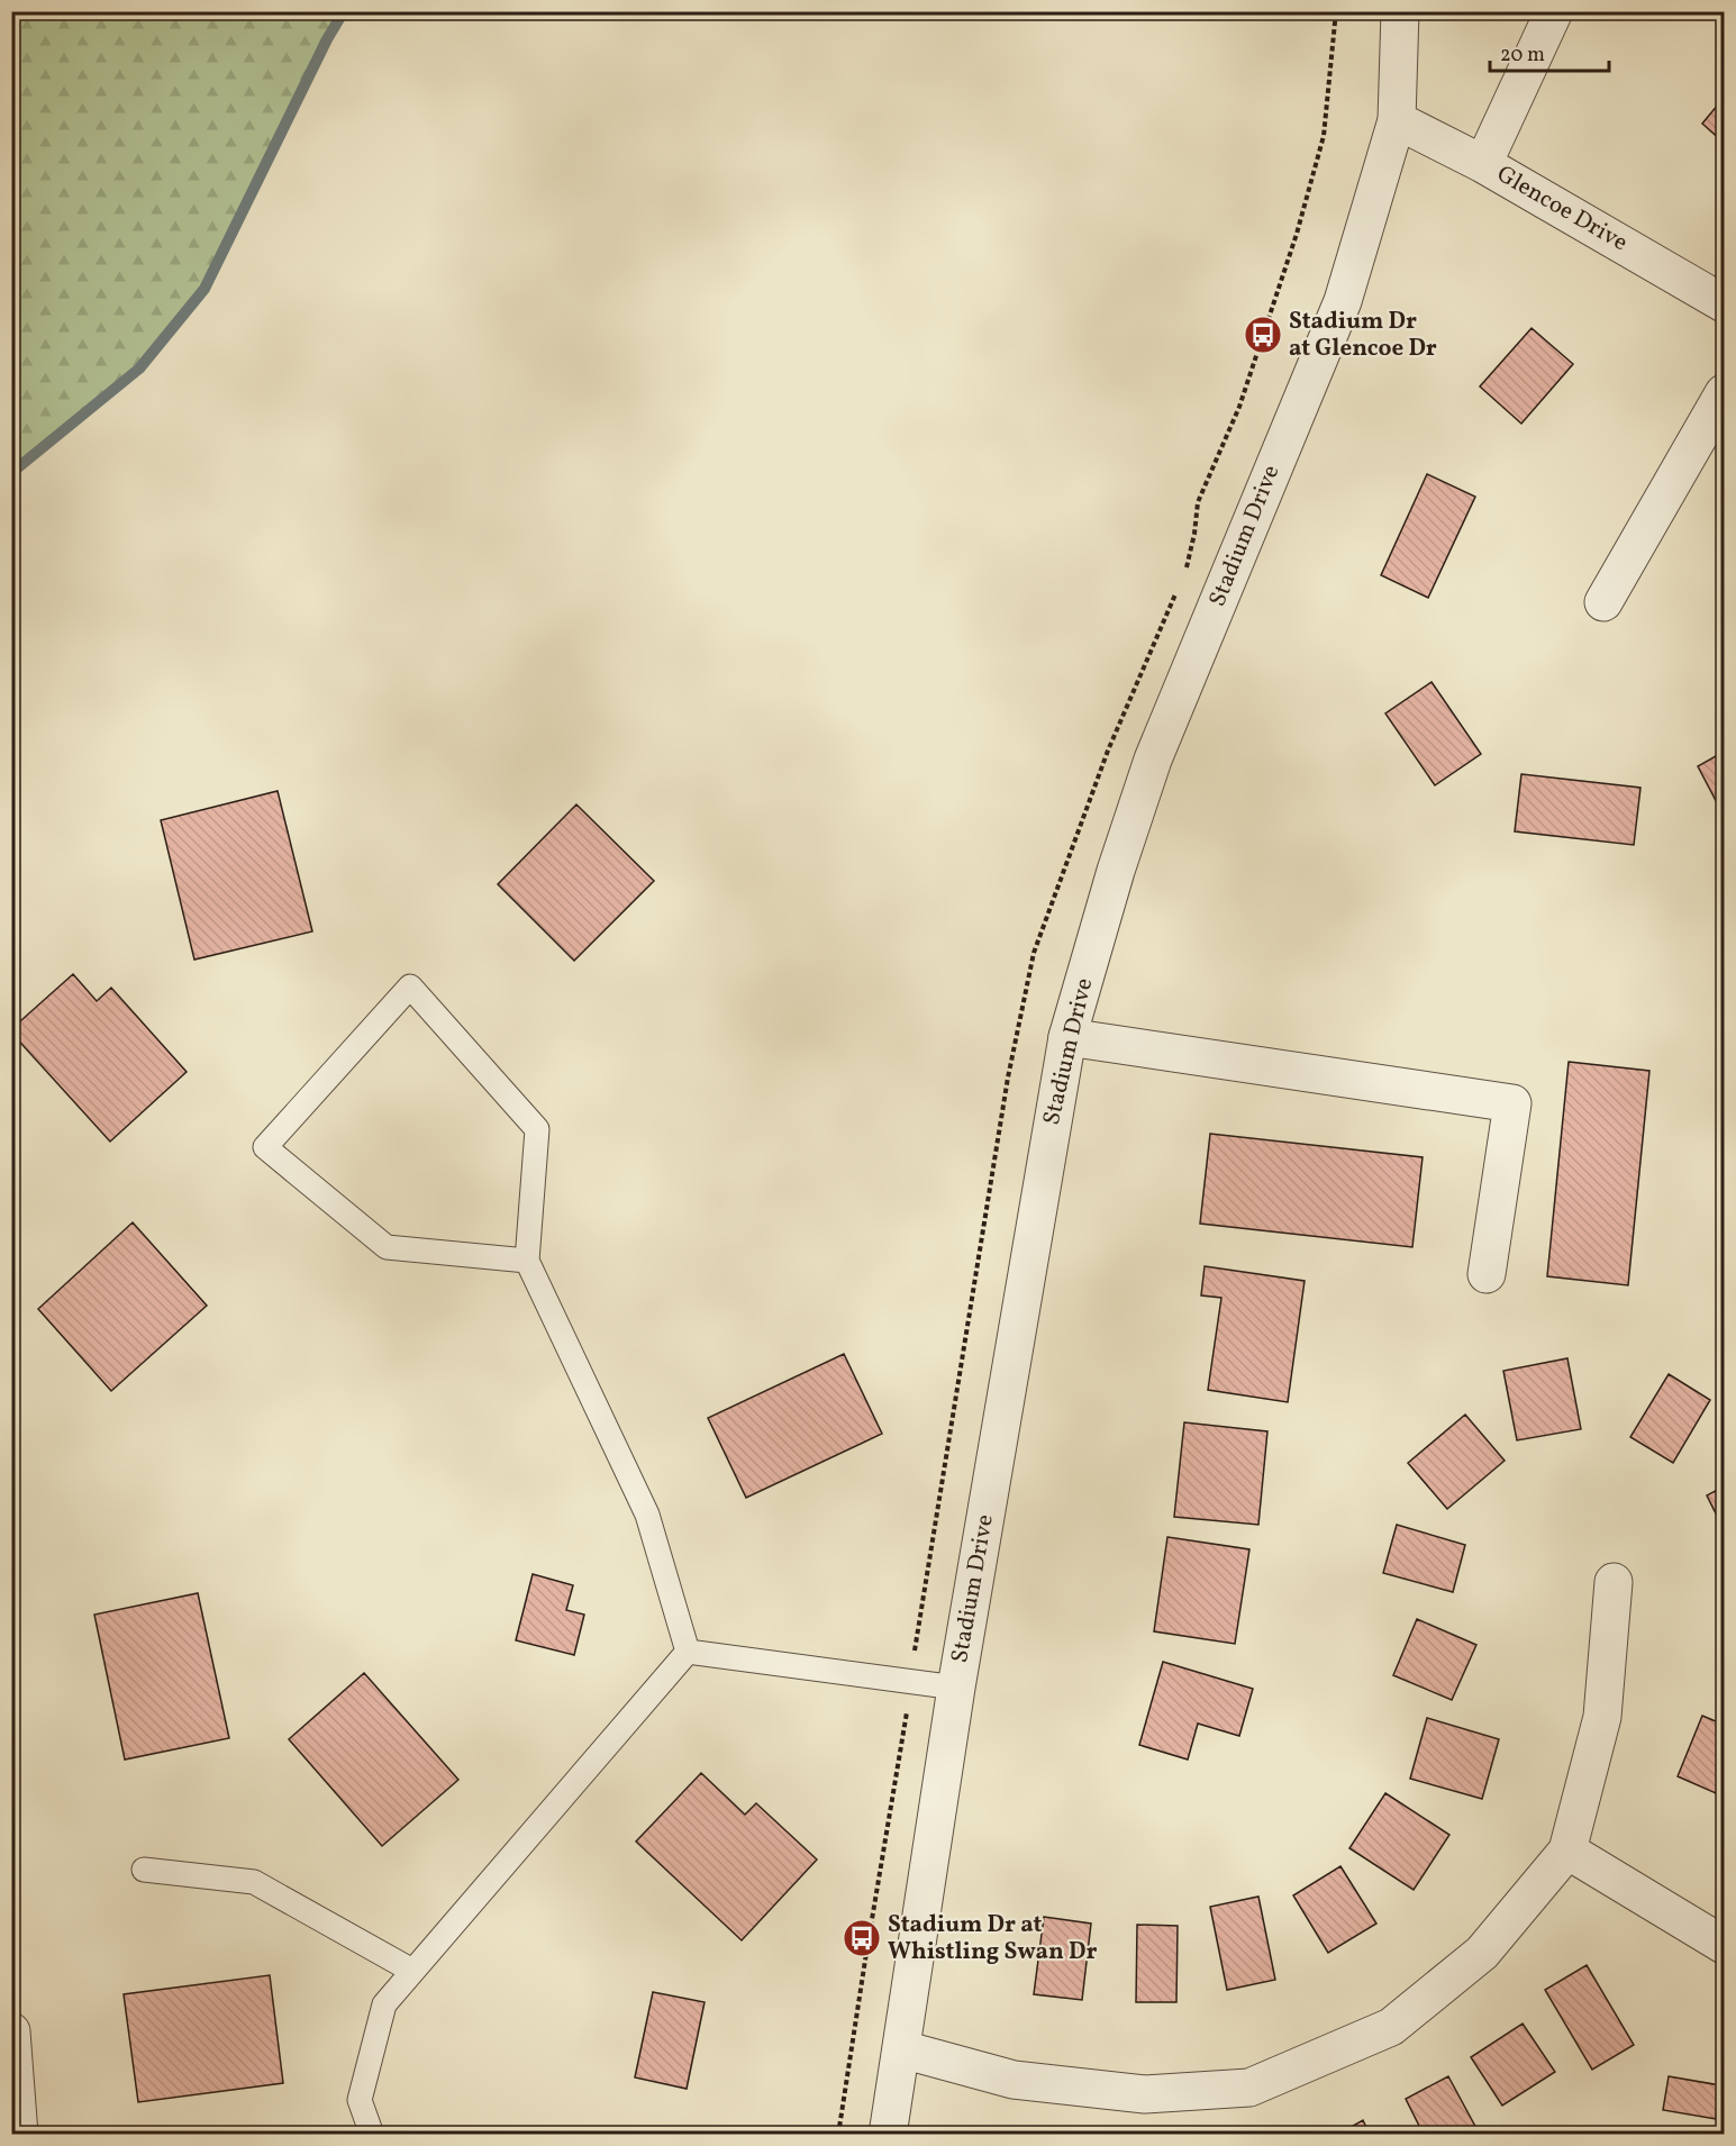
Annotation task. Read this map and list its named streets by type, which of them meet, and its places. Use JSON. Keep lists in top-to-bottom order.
{
  "streets": {
    "street": ["Glencoe Drive", "Stadium Drive"]
  },
  "crossings": [
    ["Glencoe Drive", "Stadium Drive"]
  ],
  "places": {
    "bus stop": ["Stadium Dr at Glencoe Dr", "Stadium Dr at Whistling Swan Dr"]
  },
  "scale_bar": "20 m"
}
